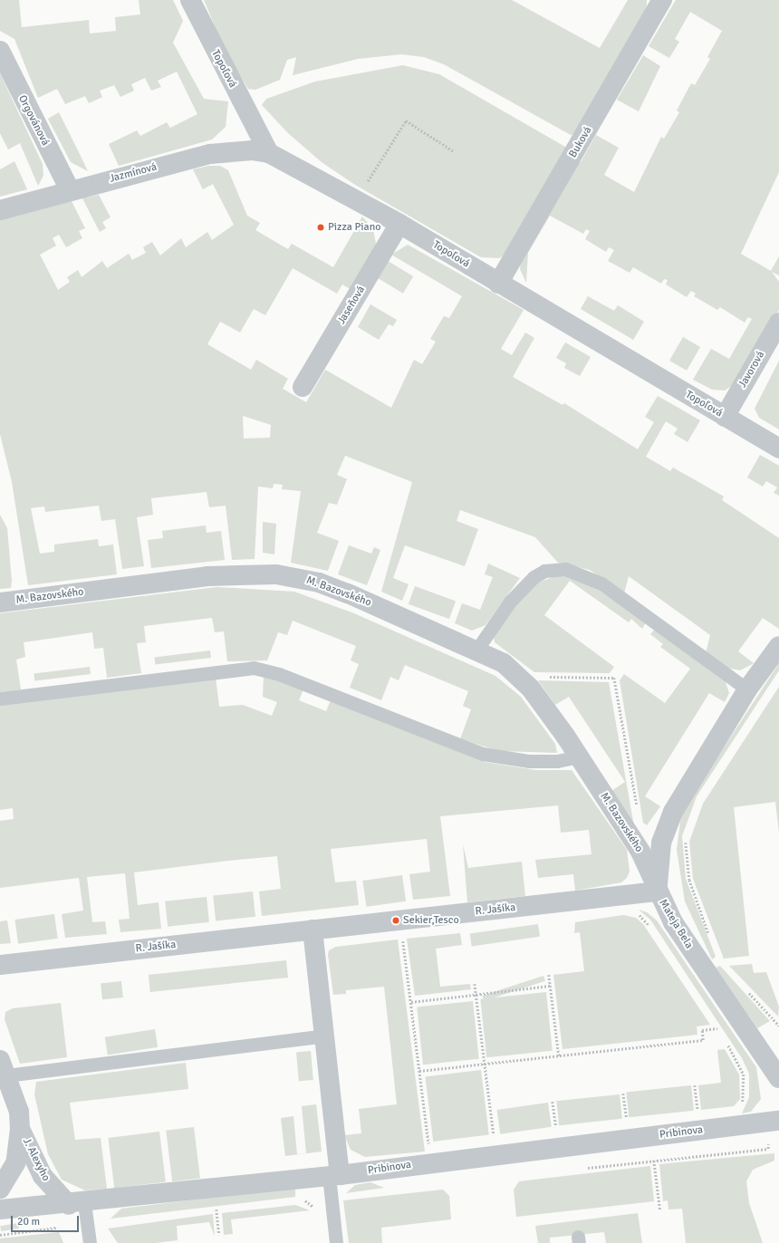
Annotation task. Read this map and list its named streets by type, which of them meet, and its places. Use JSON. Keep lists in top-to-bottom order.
{
  "streets": {
    "street": [
      "Topoľová",
      "Orgovánová",
      "Buková",
      "Jazmínová",
      "Jaseňová",
      "Javorová",
      "M. Bazovského",
      "R. Jašíka",
      "Mateja Bela",
      "Pribinova",
      "J. Alexyho"
    ]
  },
  "crossings": [
    ["Topoľová", "Buková"],
    ["Topoľová", "Jazmínová"],
    ["Topoľová", "Jaseňová"],
    ["Topoľová", "Javorová"],
    ["Orgovánová", "Jazmínová"],
    ["M. Bazovského", "R. Jašíka"],
    ["M. Bazovského", "Mateja Bela"],
    ["R. Jašíka", "Mateja Bela"],
    ["Pribinova", "J. Alexyho"]
  ],
  "places": ["Pizza Piano", "Sekier,Tesco"],
  "scale_bar": "20 m"
}
